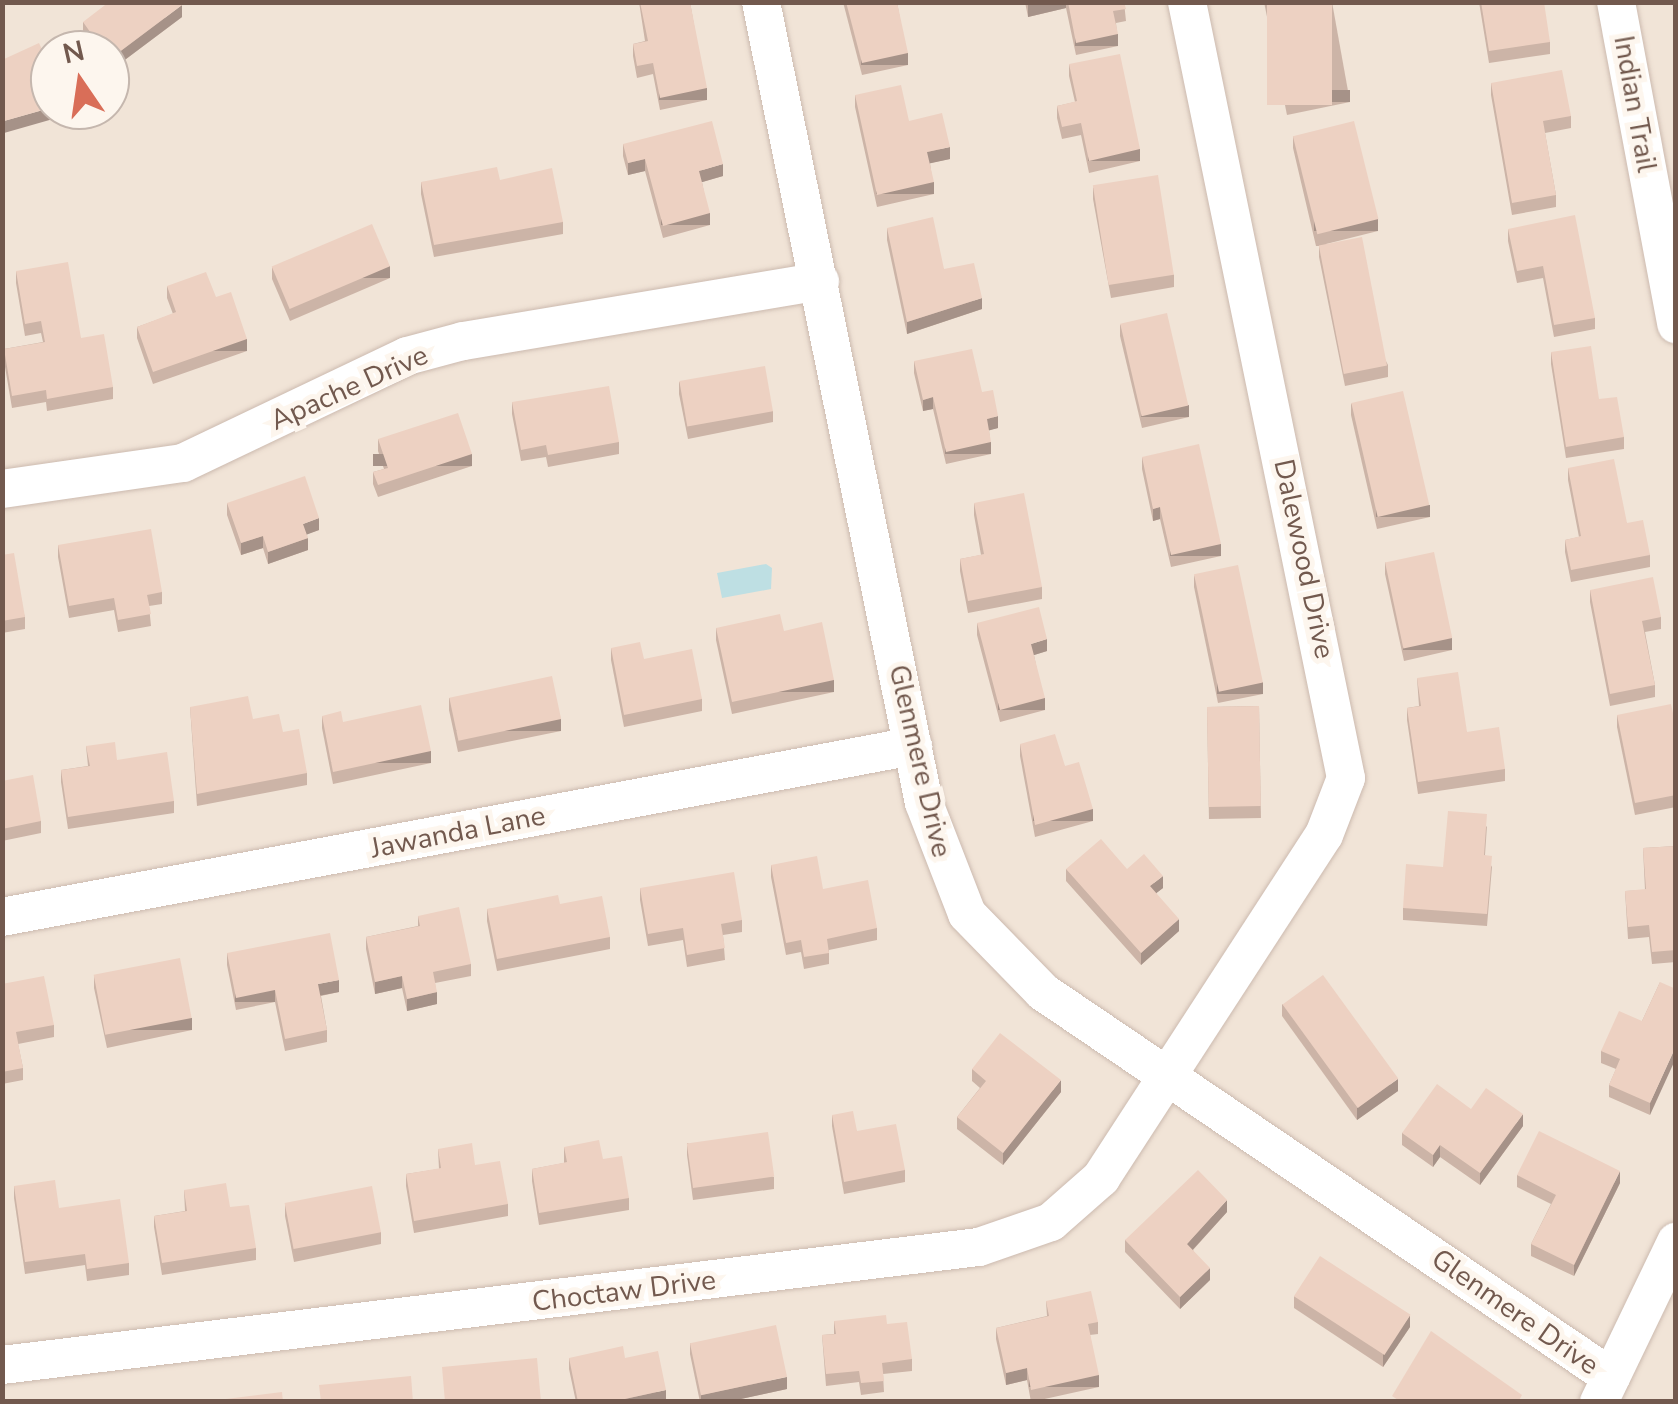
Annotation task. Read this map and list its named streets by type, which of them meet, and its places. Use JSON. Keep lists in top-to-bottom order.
{
  "streets": {
    "street": [
      "Indian Trail",
      "Apache Drive",
      "Dalewood Drive",
      "Glenmere Drive",
      "Jawanda Lane",
      "Choctaw Drive"
    ]
  },
  "crossings": [
    ["Apache Drive", "Glenmere Drive"],
    ["Dalewood Drive", "Glenmere Drive"],
    ["Dalewood Drive", "Choctaw Drive"],
    ["Glenmere Drive", "Jawanda Lane"],
    ["Glenmere Drive", "Choctaw Drive"]
  ],
  "north": "top"
}
